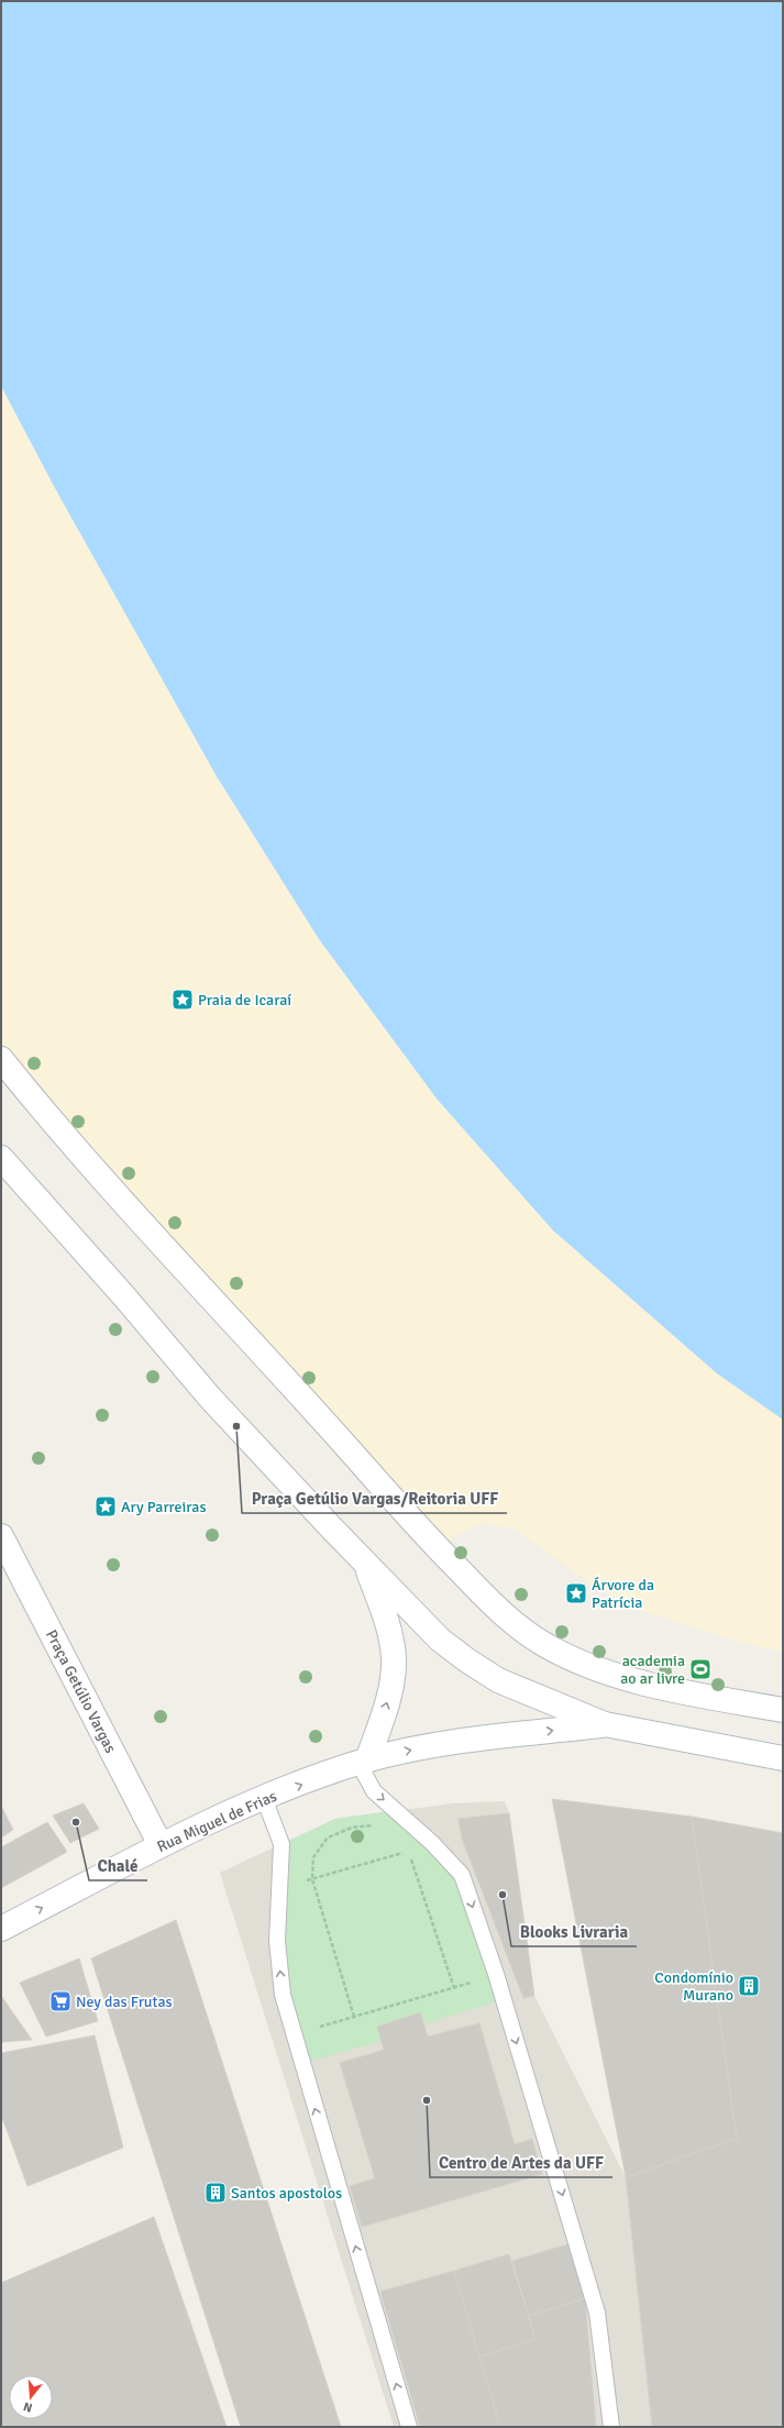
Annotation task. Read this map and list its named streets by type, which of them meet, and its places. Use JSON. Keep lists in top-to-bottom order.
{
  "streets": {
    "main road": ["Praça Getúlio Vargas", "Rua Miguel de Frias"]
  },
  "crossings": [
    ["Praça Getúlio Vargas", "Rua Miguel de Frias"]
  ],
  "one_way": ["Rua Miguel de Frias"],
  "places": {
    "place": ["Praia de Icaraí", "Ary Parreiras", "Árvore da Patrícia"],
    "other": [
      "Praça Getúlio Vargas/Reitoria UFF",
      "Chalé",
      "Blooks Livraria",
      "Centro de Artes da UFF"
    ],
    "sports": ["academia ao ar livre"],
    "building": ["Condomínio Murano", "Santos apostolos"],
    "supermarket": ["Ney das Frutas"]
  },
  "north": "bottom"
}
